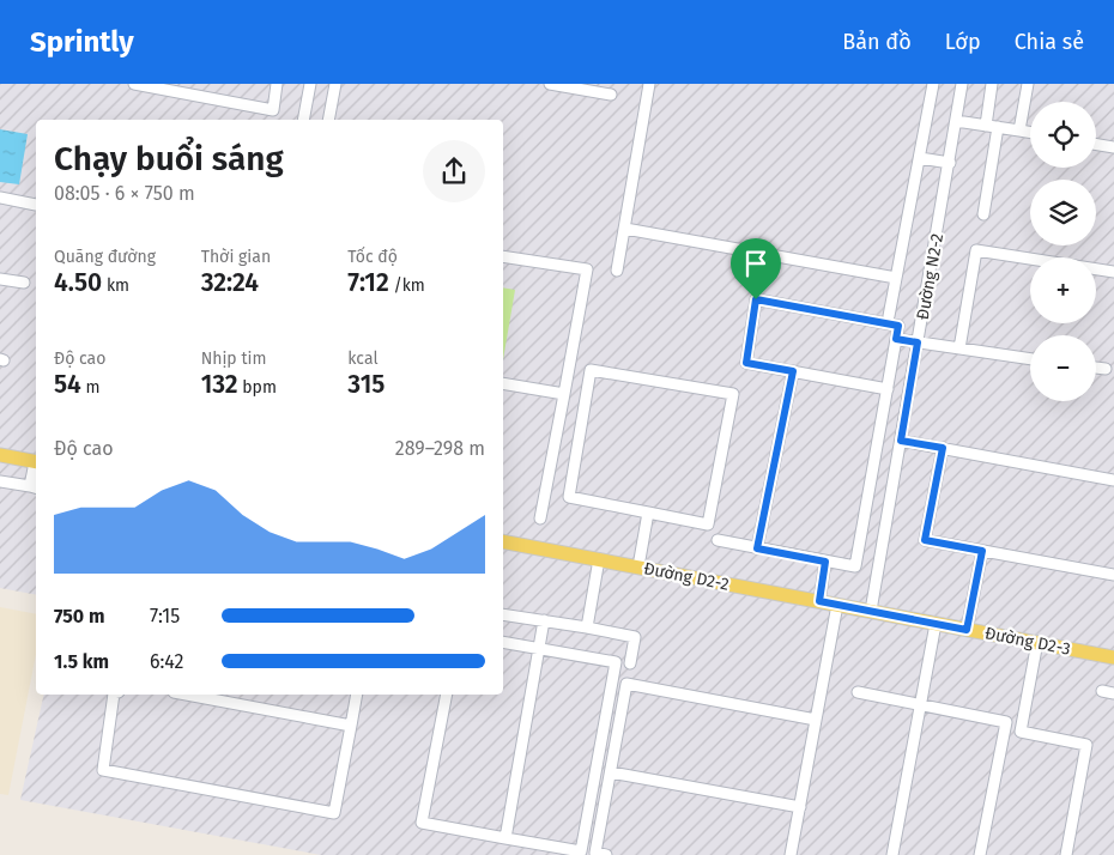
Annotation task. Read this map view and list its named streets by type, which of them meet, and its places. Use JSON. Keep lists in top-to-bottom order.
{
  "streets": {
    "main road": ["Đường D2-2", "Đường D2-3"],
    "street": ["Đường N2-2"]
  },
  "crossings": [
    ["Đường N2-2", "Đường D2-2"],
    ["Đường N2-2", "Đường D2-3"],
    ["Đường D2-2", "Đường D2-3"]
  ],
  "page": {
    "header": "Sprintly",
    "nav": ["Bản đồ", "Lớp", "Chia sẻ"],
    "map_buttons": ["+", "−"],
    "heading": ["Chạy buổi sáng", "08:05 · 6 × 750 m"],
    "stats": [
      ["Quãng đường", "4.50 km"],
      ["Thời gian", "32:24"],
      ["Tốc độ", "7:12 /km"],
      ["Độ cao", "54 m"],
      ["Nhịp tim", "132 bpm"],
      ["kcal", "315"]
    ],
    "chart": ["Độ cao", "289–298 m"],
    "list": [
      {
        "name": "750 m",
        "note": "7:15"
      },
      {
        "name": "1.5 km",
        "note": "6:42"
      }
    ]
  }
}
